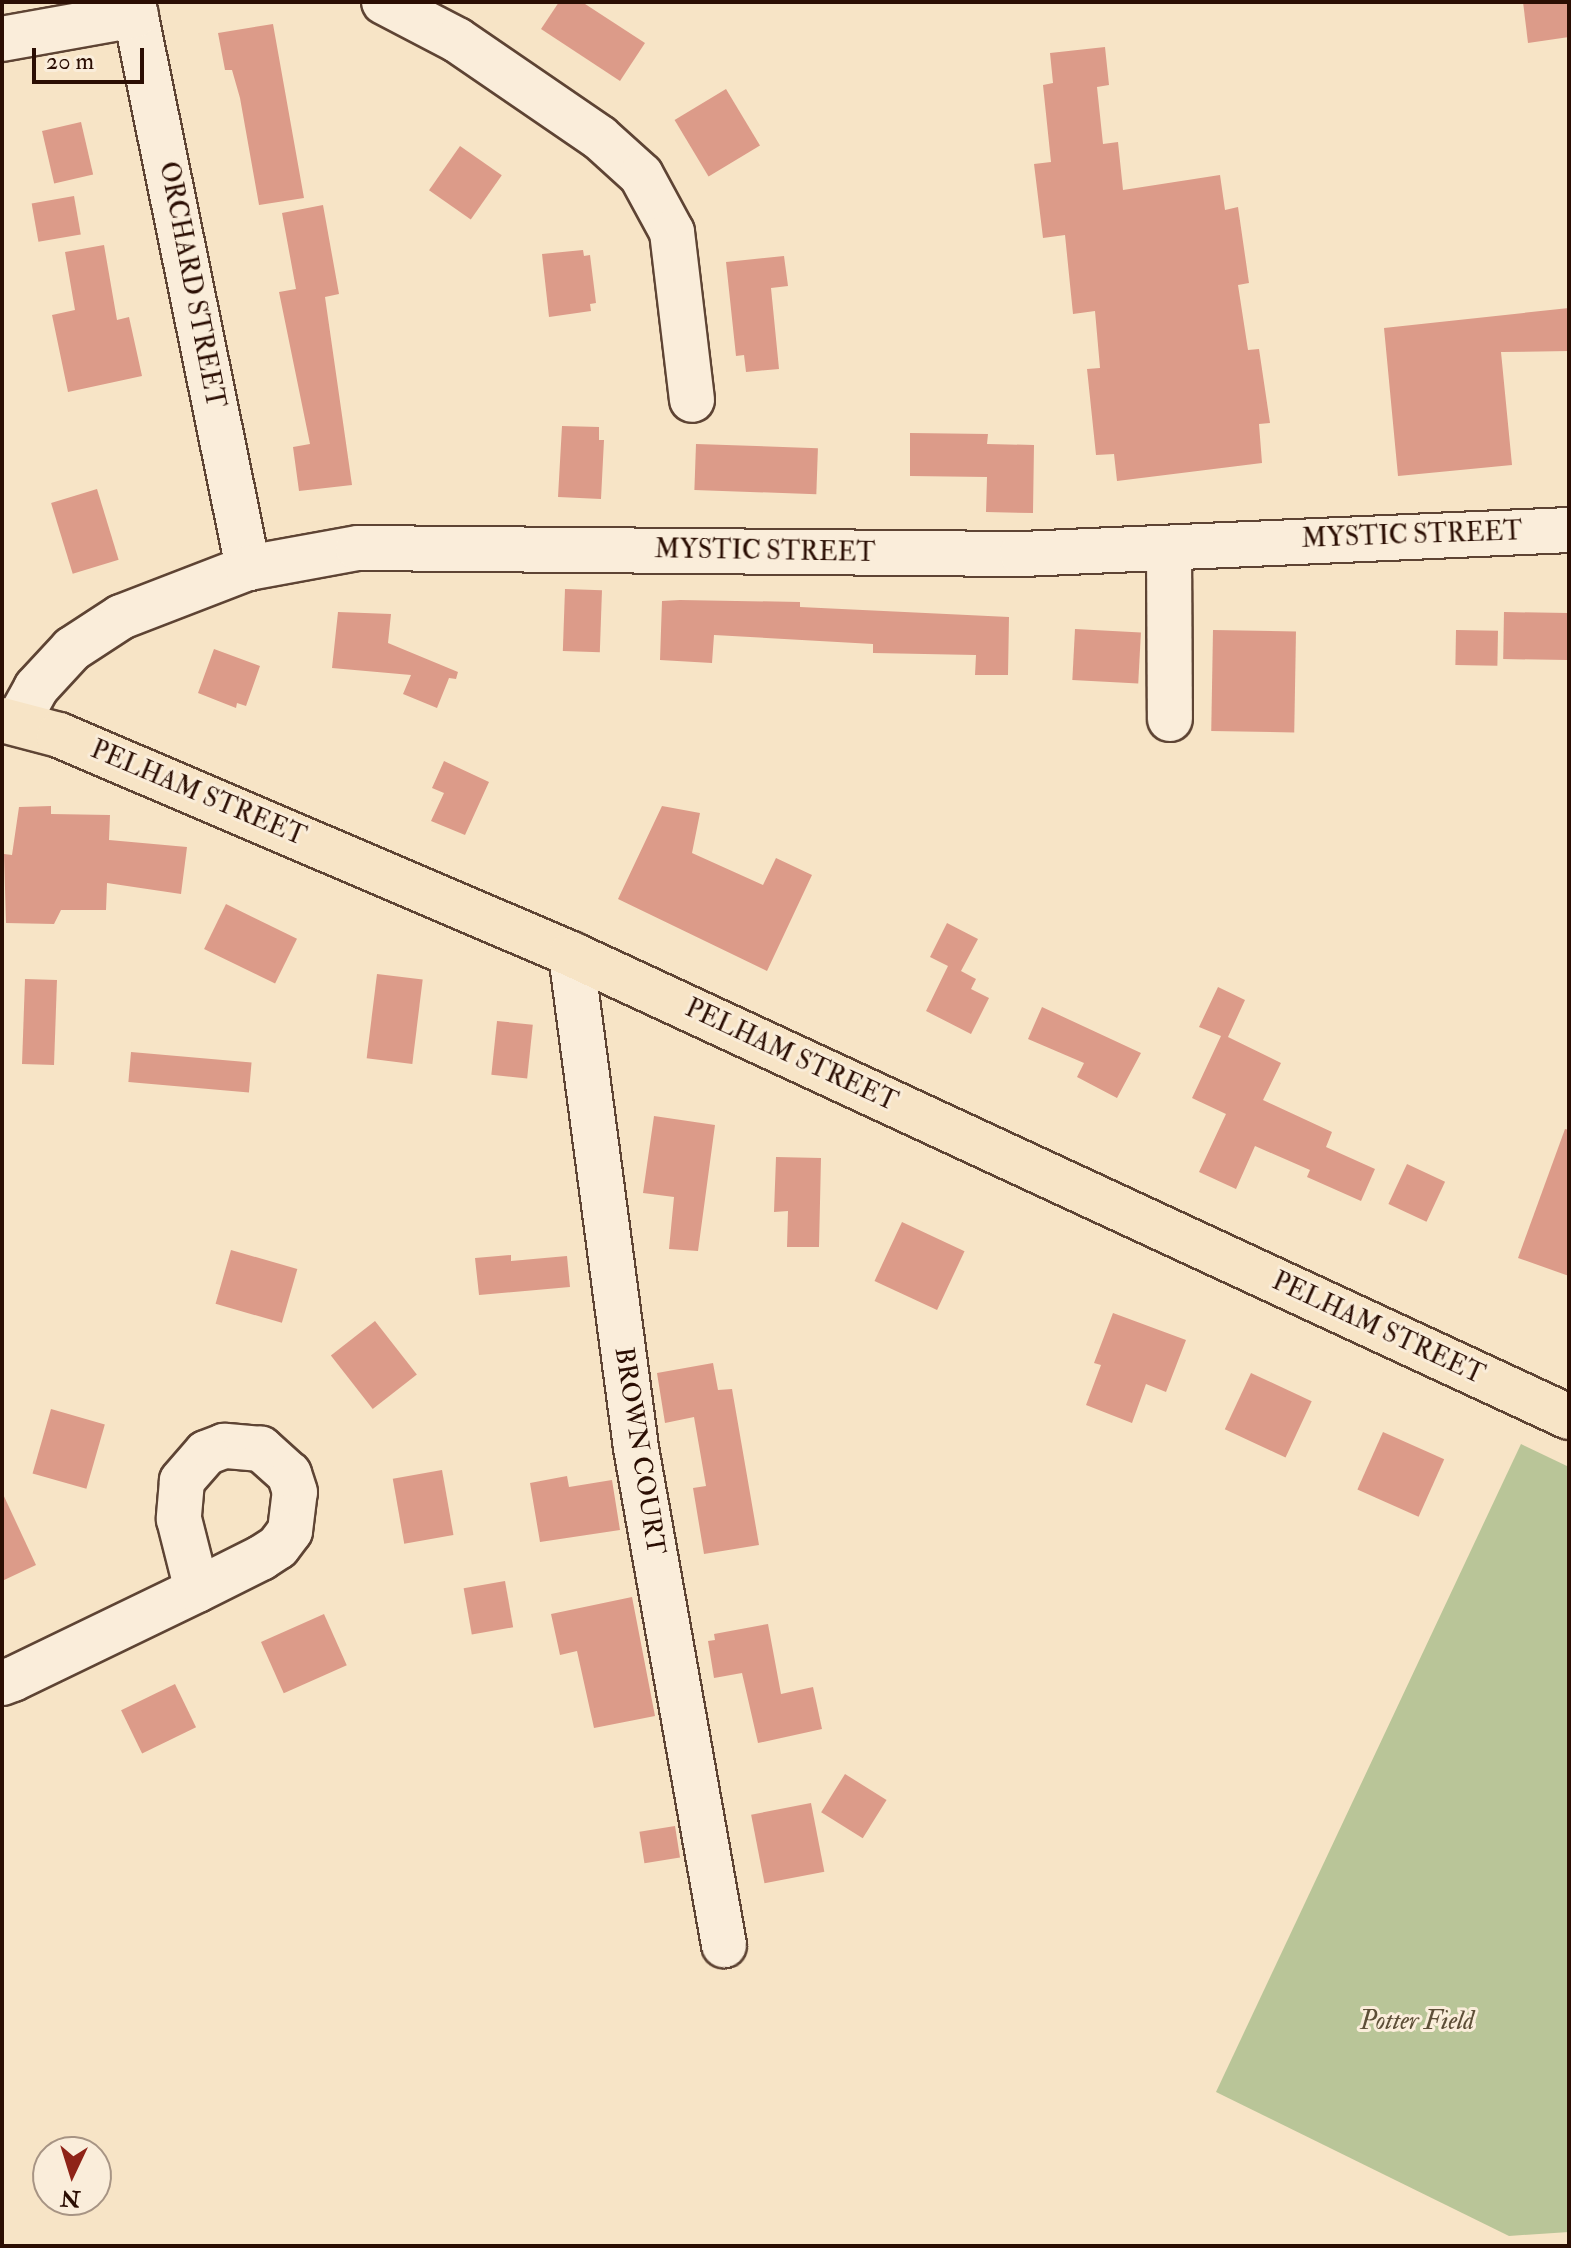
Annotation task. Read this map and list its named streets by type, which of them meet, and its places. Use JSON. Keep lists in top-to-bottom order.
{
  "streets": {
    "main road": ["PELHAM STREET"],
    "street": ["ORCHARD STREET", "MYSTIC STREET", "BROWN COURT"]
  },
  "crossings": [
    ["ORCHARD STREET", "MYSTIC STREET"],
    ["MYSTIC STREET", "PELHAM STREET"],
    ["PELHAM STREET", "BROWN COURT"]
  ],
  "parks": ["Potter Field"],
  "scale_bar": "20 m",
  "north": "bottom"
}
